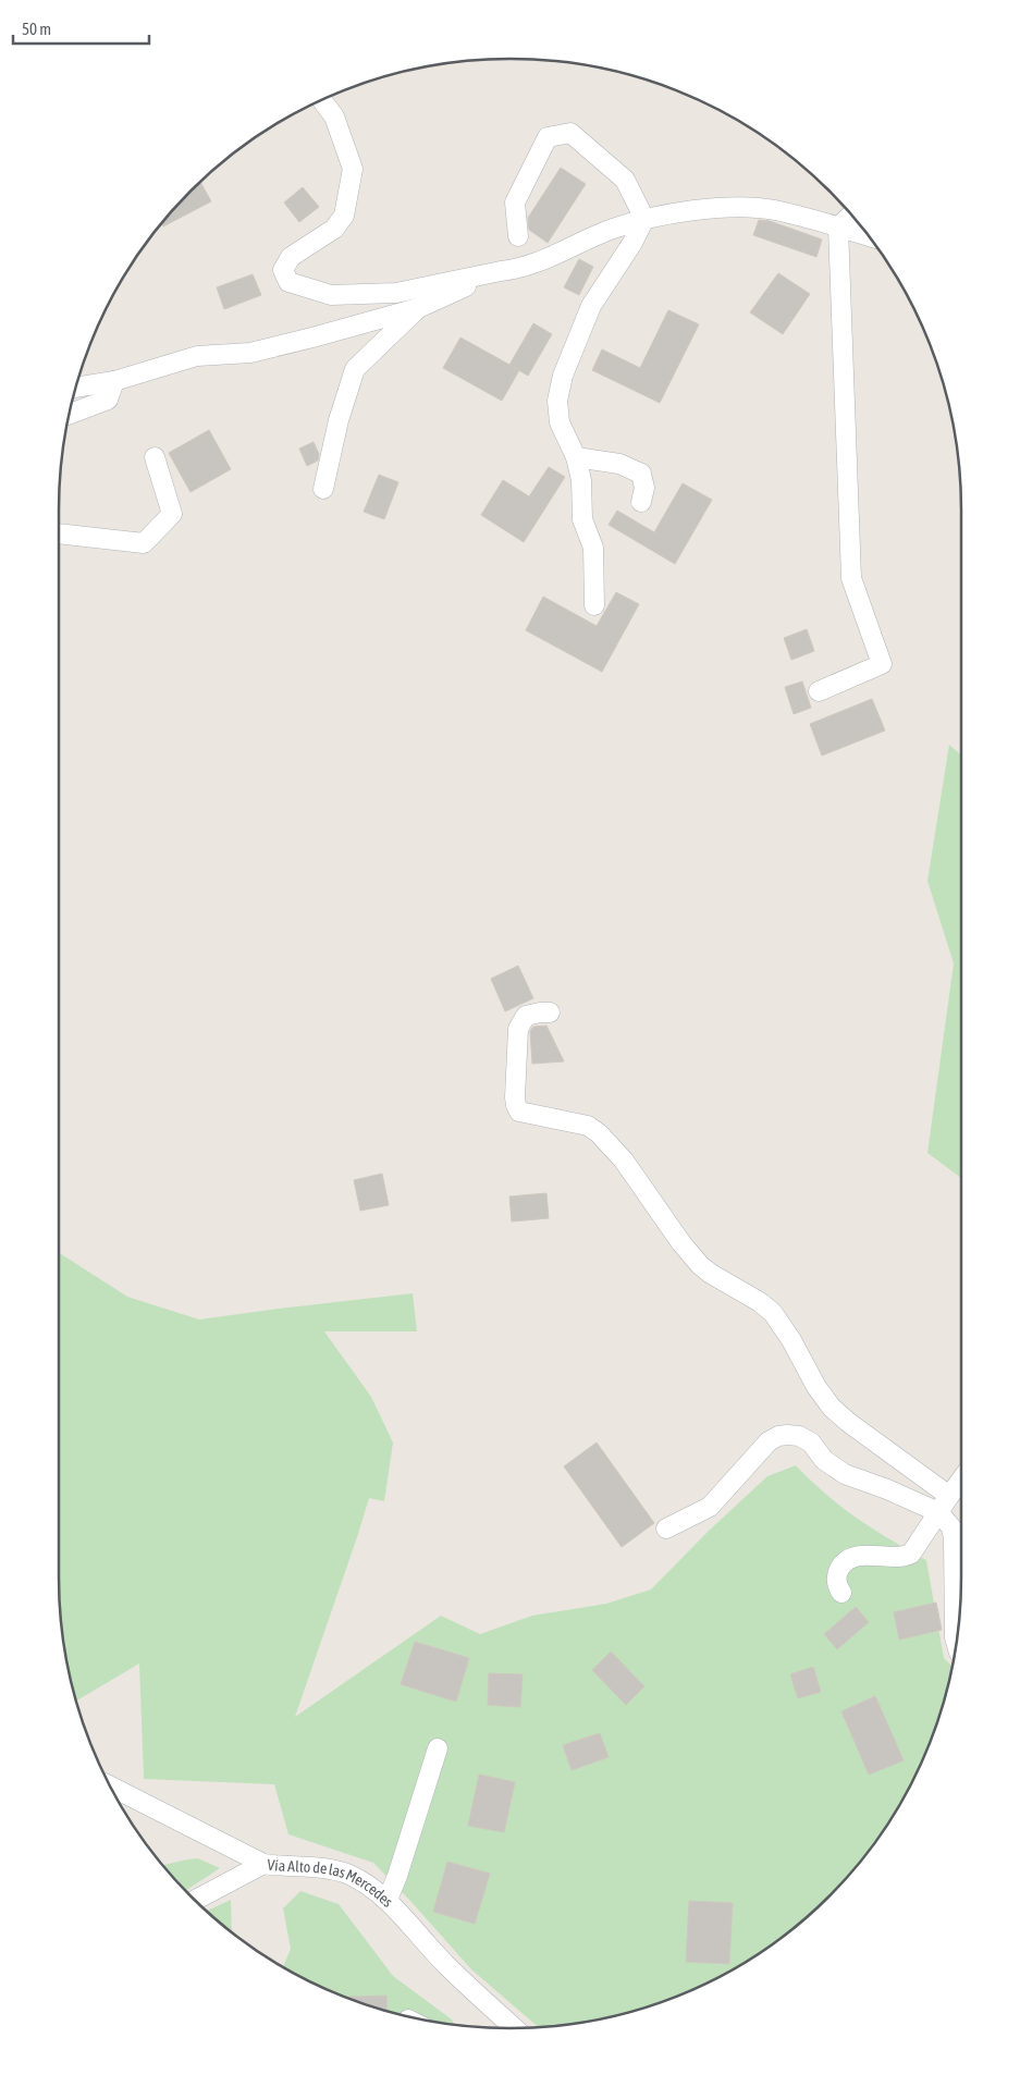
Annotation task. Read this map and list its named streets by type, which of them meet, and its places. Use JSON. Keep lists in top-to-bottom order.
{
  "streets": {
    "street": ["Vía Alto de las Mercedes"]
  },
  "scale_bar": "50 m"
}
